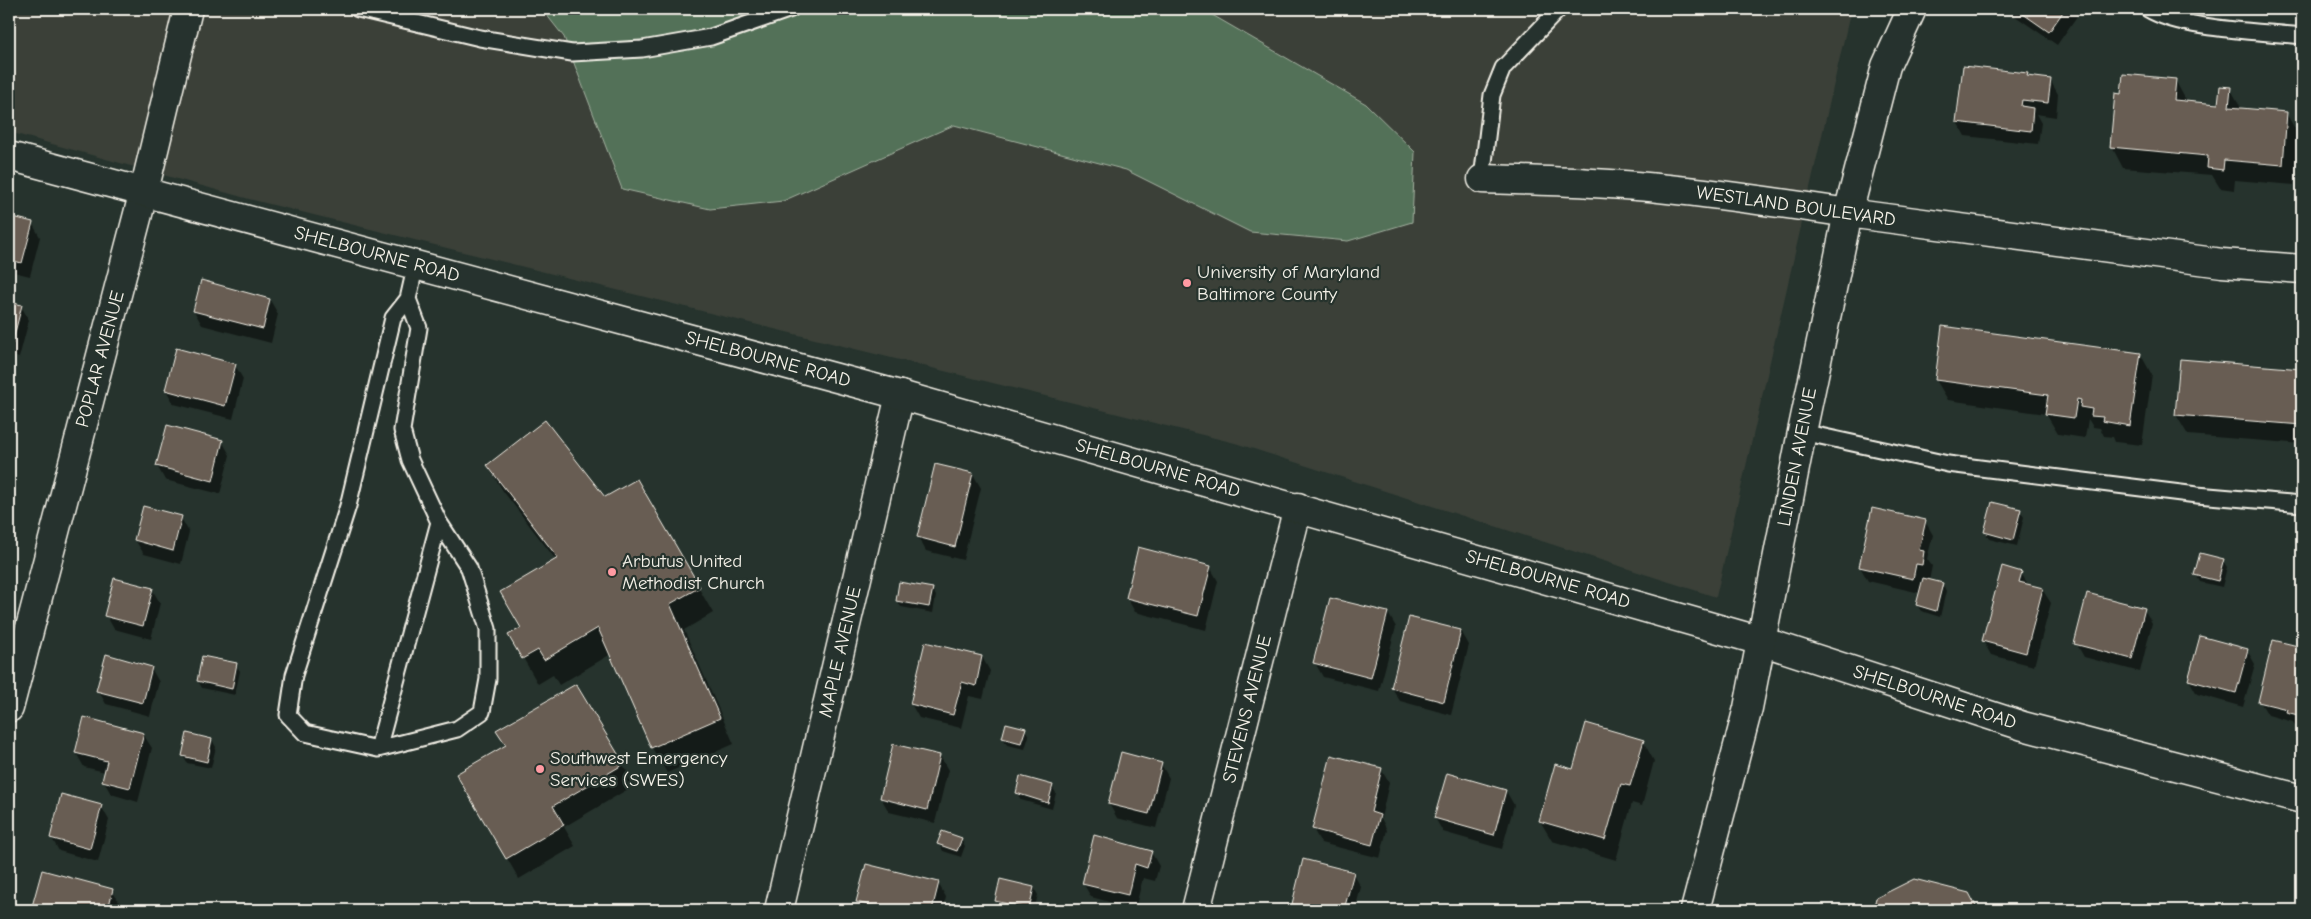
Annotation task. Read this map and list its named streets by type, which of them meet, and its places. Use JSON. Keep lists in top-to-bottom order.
{
  "streets": {
    "street": [
      "WESTLAND BOULEVARD",
      "SHELBOURNE ROAD",
      "POPLAR AVENUE",
      "LINDEN AVENUE",
      "MAPLE AVENUE",
      "STEVENS AVENUE"
    ]
  },
  "crossings": [
    ["WESTLAND BOULEVARD", "LINDEN AVENUE"],
    ["SHELBOURNE ROAD", "POPLAR AVENUE"],
    ["SHELBOURNE ROAD", "LINDEN AVENUE"],
    ["SHELBOURNE ROAD", "MAPLE AVENUE"],
    ["SHELBOURNE ROAD", "STEVENS AVENUE"]
  ],
  "places": ["University of Maryland Baltimore County", "Arbutus United Methodist Church", "Southwest Emergency Services (SWES)"]
}
